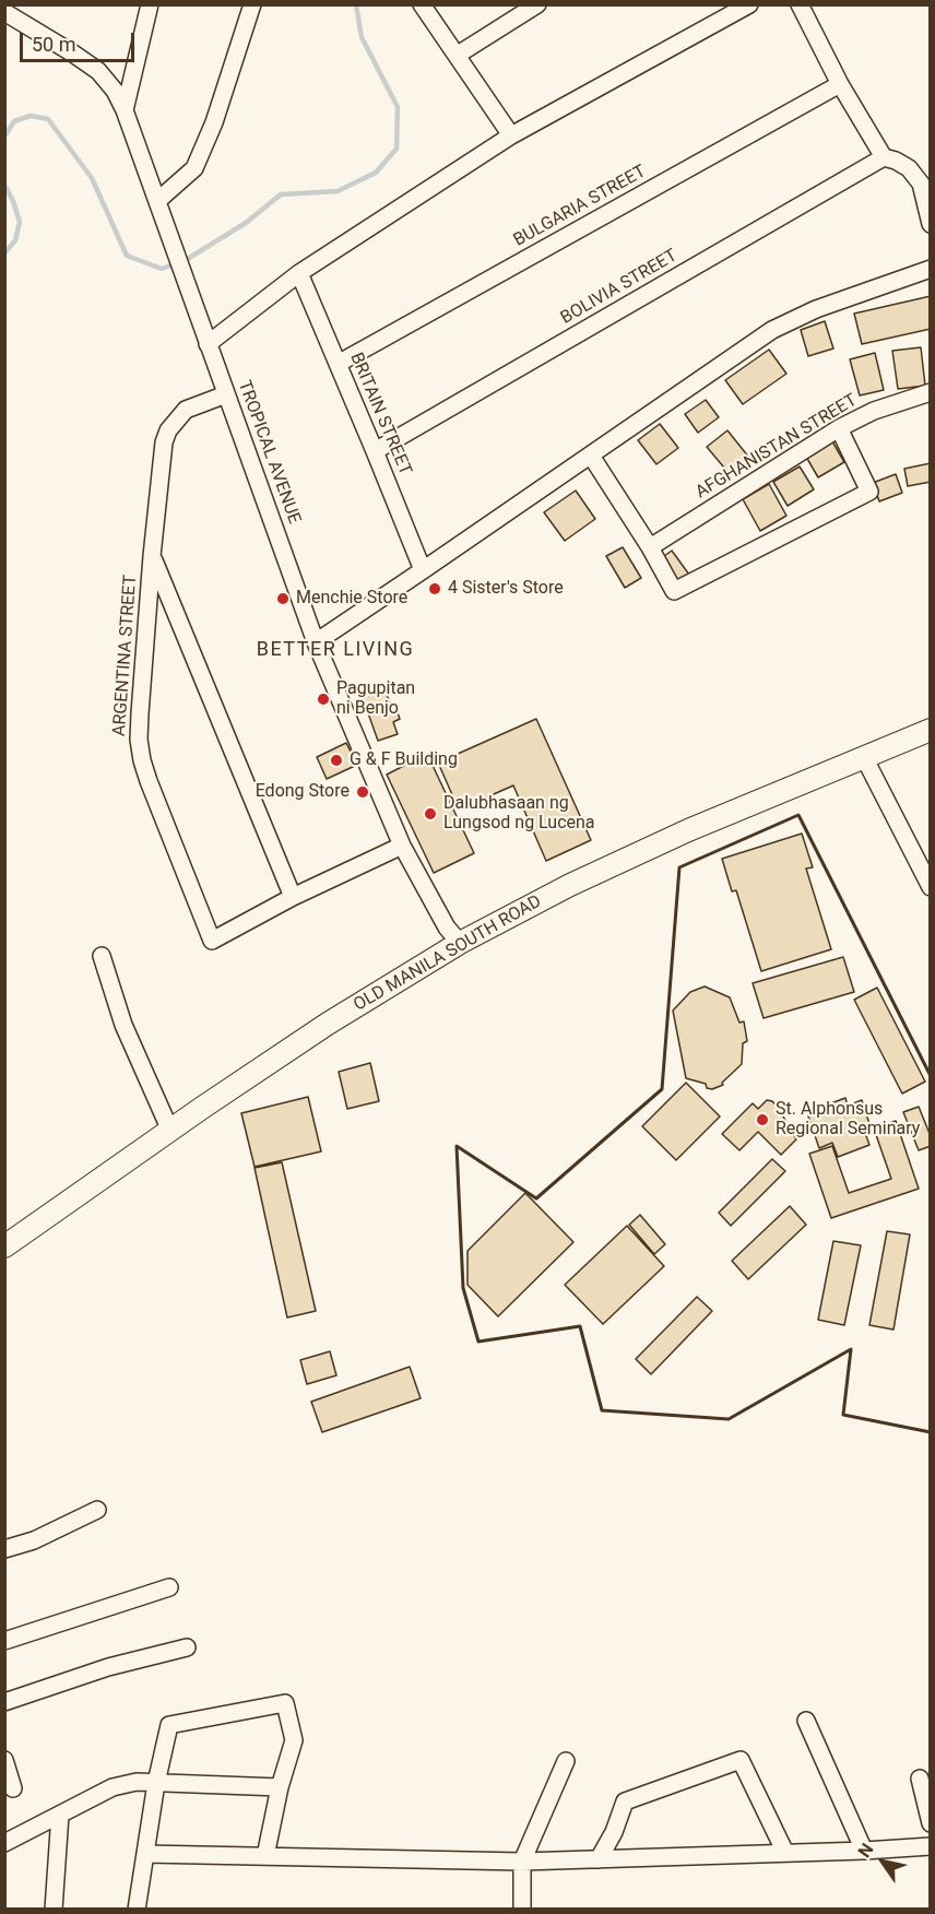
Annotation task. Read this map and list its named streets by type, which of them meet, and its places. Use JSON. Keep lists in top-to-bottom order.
{
  "streets": {
    "main road": ["OLD MANILA SOUTH ROAD"],
    "street": [
      "BULGARIA STREET",
      "BOLIVIA STREET",
      "BRITAIN STREET",
      "AFGHANISTAN STREET",
      "TROPICAL AVENUE",
      "ARGENTINA STREET"
    ]
  },
  "crossings": [
    ["BULGARIA STREET", "BRITAIN STREET"],
    ["BOLIVIA STREET", "BRITAIN STREET"],
    ["TROPICAL AVENUE", "ARGENTINA STREET"],
    ["TROPICAL AVENUE", "OLD MANILA SOUTH ROAD"]
  ],
  "districts": ["BETTER LIVING"],
  "places": [
    "4 Sister's Store",
    "Menchie Store",
    "Pagupitan ni Benjo",
    "G & F Building",
    "Edong Store",
    "Dalubhasaan ng Lungsod ng Lucena",
    "St. Alphonsus Regional Seminary"
  ],
  "scale_bar": "50 m",
  "north": "top left"
}
